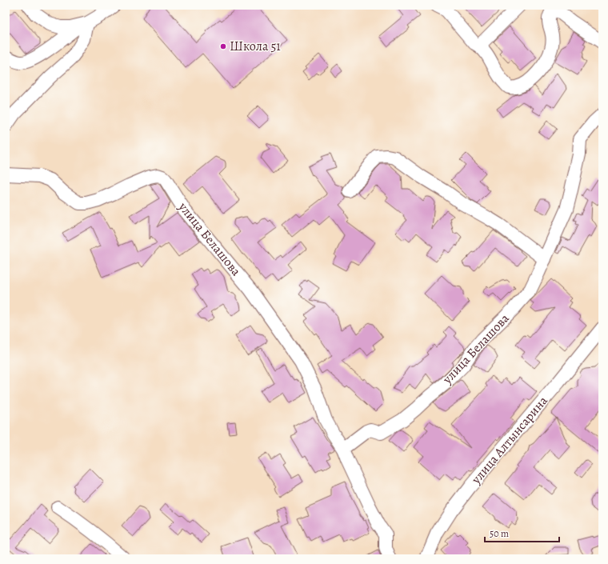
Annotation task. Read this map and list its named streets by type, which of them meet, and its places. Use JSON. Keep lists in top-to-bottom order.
{
  "streets": {
    "street": ["улица Белашова", "улица Алтынсарина"]
  },
  "places": ["Школа 51"],
  "scale_bar": "50 m"
}
